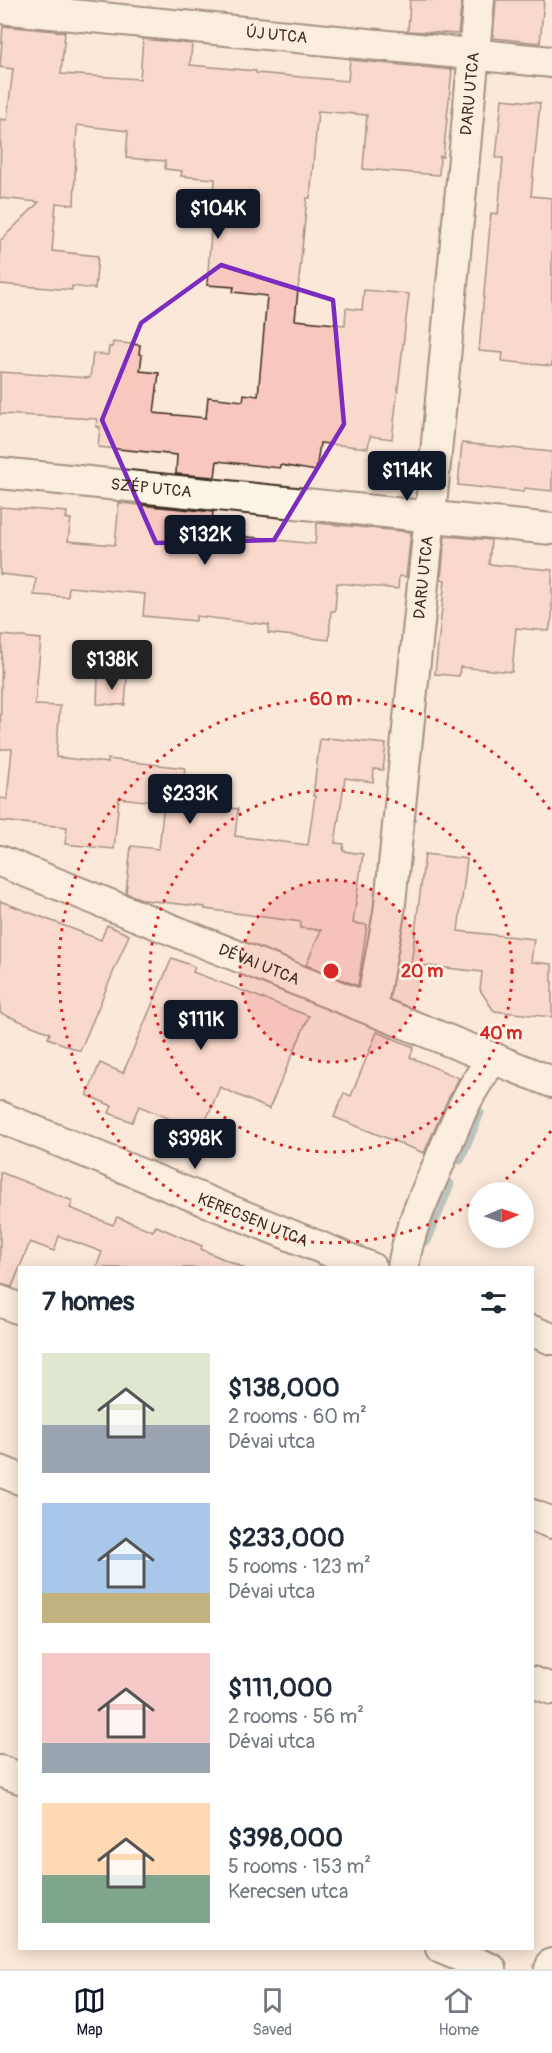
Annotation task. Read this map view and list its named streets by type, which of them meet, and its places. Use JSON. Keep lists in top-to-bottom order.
{
  "streets": {
    "street": [
      "ÚJ UTCA",
      "DARU UTCA",
      "SZÉP UTCA",
      "DÉVAI UTCA",
      "KERECSEN UTCA"
    ]
  },
  "crossings": [
    ["ÚJ UTCA", "DARU UTCA"],
    ["DARU UTCA", "SZÉP UTCA"],
    ["DARU UTCA", "DÉVAI UTCA"]
  ],
  "north": "right",
  "page": {
    "price": [
      "$104K",
      "$114K",
      "$132K",
      "$138K",
      "$233K",
      "$111K",
      "$398K"
    ],
    "heading": "7 homes",
    "list": [
      {
        "name": "$138,000",
        "note": "2 rooms · 60 m² · Dévai utca"
      },
      {
        "name": "$233,000",
        "note": "5 rooms · 123 m² · Dévai utca"
      },
      {
        "name": "$111,000",
        "note": "2 rooms · 56 m² · Dévai utca"
      },
      {
        "name": "$398,000",
        "note": "5 rooms · 153 m² · Kerecsen utca"
      }
    ],
    "tabs": ["Map", "Saved", "Home"]
  },
  "rings": ["60 m", "20 m", "40 m"]
}
